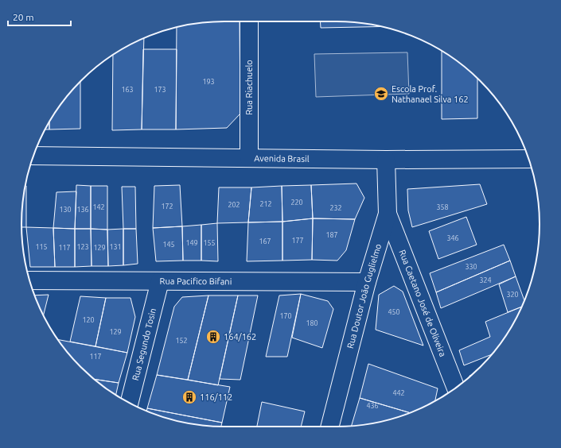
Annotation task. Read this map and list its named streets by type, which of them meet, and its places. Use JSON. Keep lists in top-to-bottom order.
{
  "streets": {
    "street": [
      "Rua Riachuelo",
      "Avenida Brasil",
      "Rua Pacifico Bifani",
      "Rua Doutor João Guglielmo",
      "Rua Caetano José de Oliveira",
      "Rua Segundo Tosin"
    ]
  },
  "crossings": [
    ["Rua Riachuelo", "Avenida Brasil"],
    ["Avenida Brasil", "Rua Doutor João Guglielmo"],
    ["Rua Pacifico Bifani", "Rua Doutor João Guglielmo"],
    ["Rua Pacifico Bifani", "Rua Segundo Tosin"],
    ["Rua Doutor João Guglielmo", "Rua Caetano José de Oliveira"]
  ],
  "places": {
    "school or university": ["Escola Prof. Nathanael Silva 162"],
    "building": ["164/162", "116/112"]
  },
  "house_numbers": [
    "193",
    "163",
    "173",
    "220",
    "212",
    "202",
    "172",
    "142",
    "358",
    "232",
    "130",
    "136",
    "187",
    "346",
    "177",
    "167",
    "149",
    "155",
    "145",
    "115",
    "123",
    "131",
    "117",
    "129",
    "330",
    "324",
    "320",
    "450",
    "170",
    "120",
    "180",
    "129",
    "152",
    "117",
    "442",
    "436"
  ],
  "scale_bar": "20 m"
}
